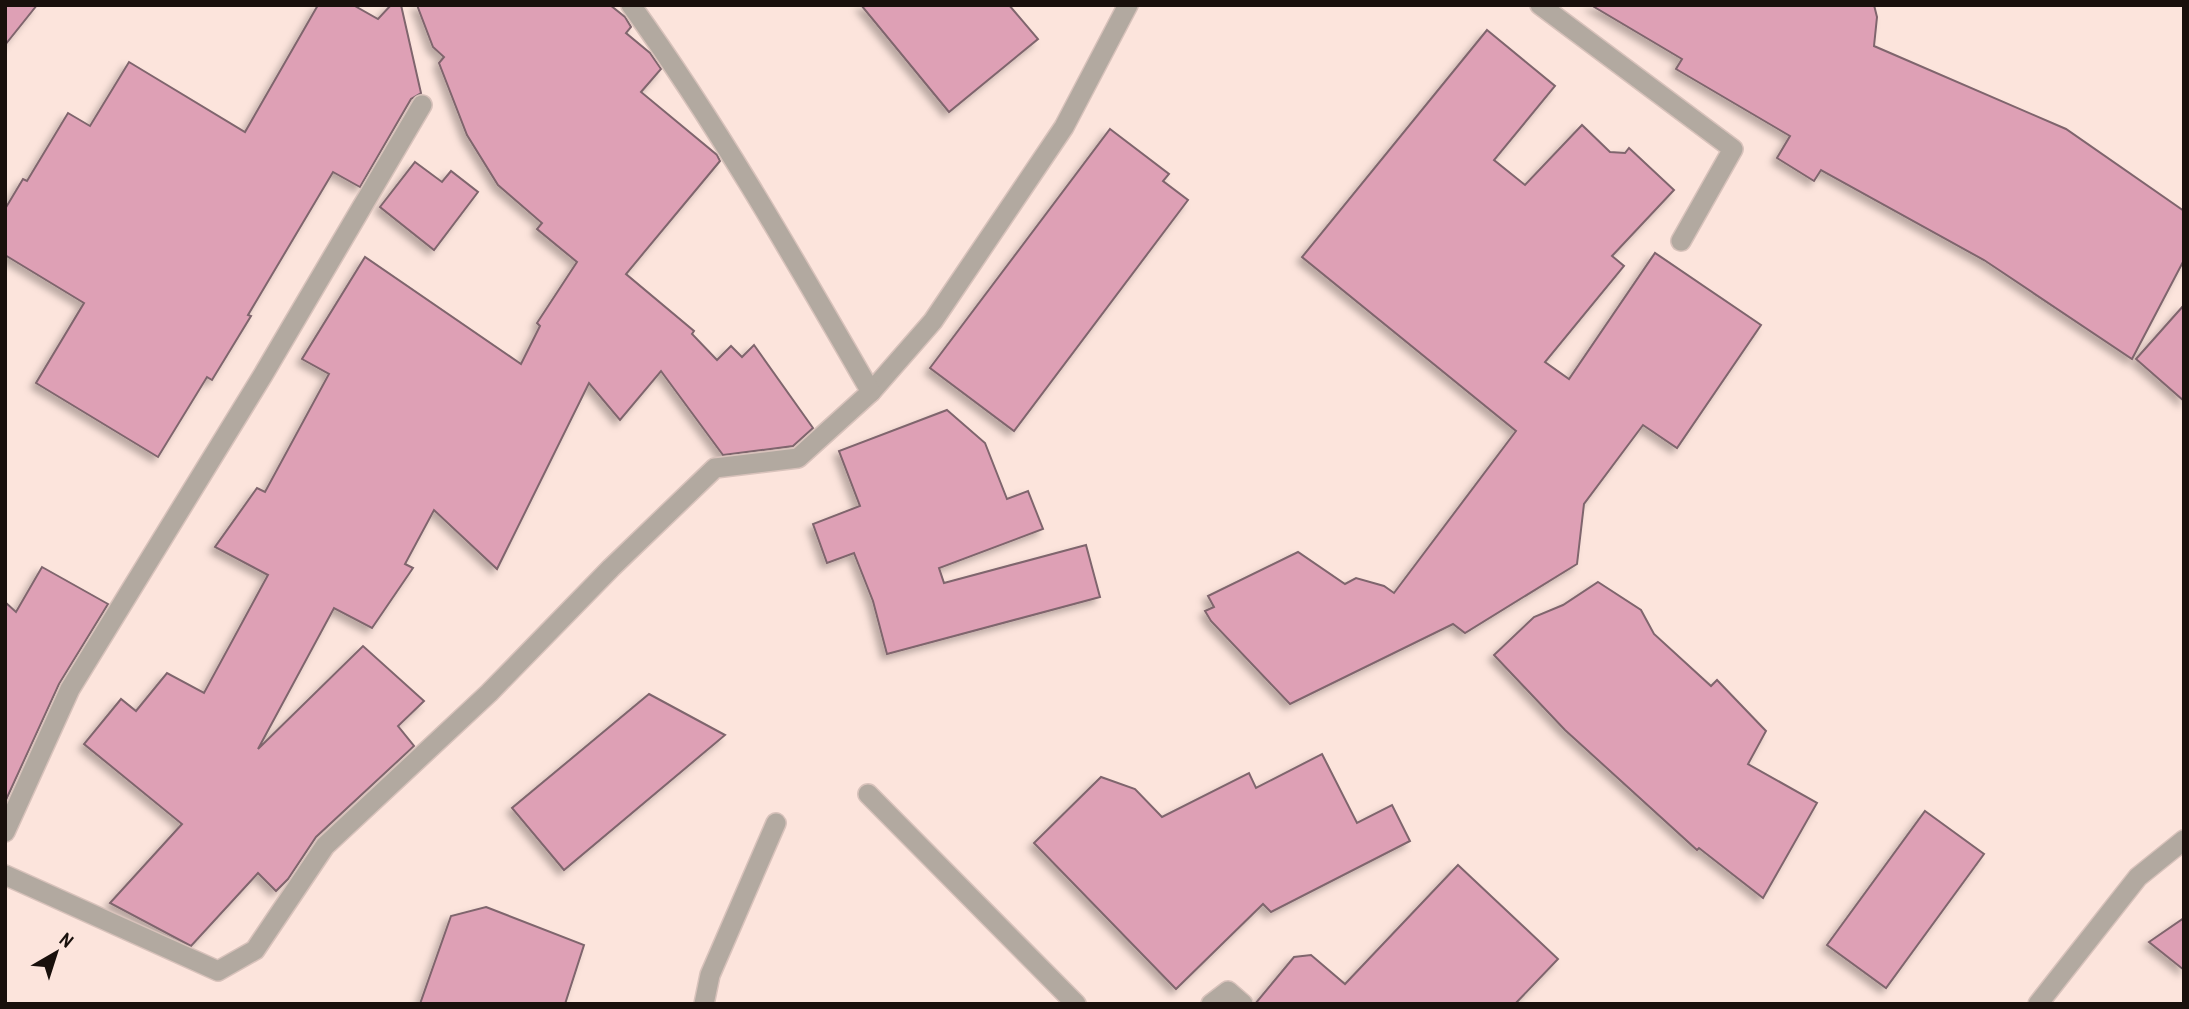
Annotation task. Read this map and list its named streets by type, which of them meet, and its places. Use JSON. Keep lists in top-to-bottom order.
{
  "north": "top right"
}
